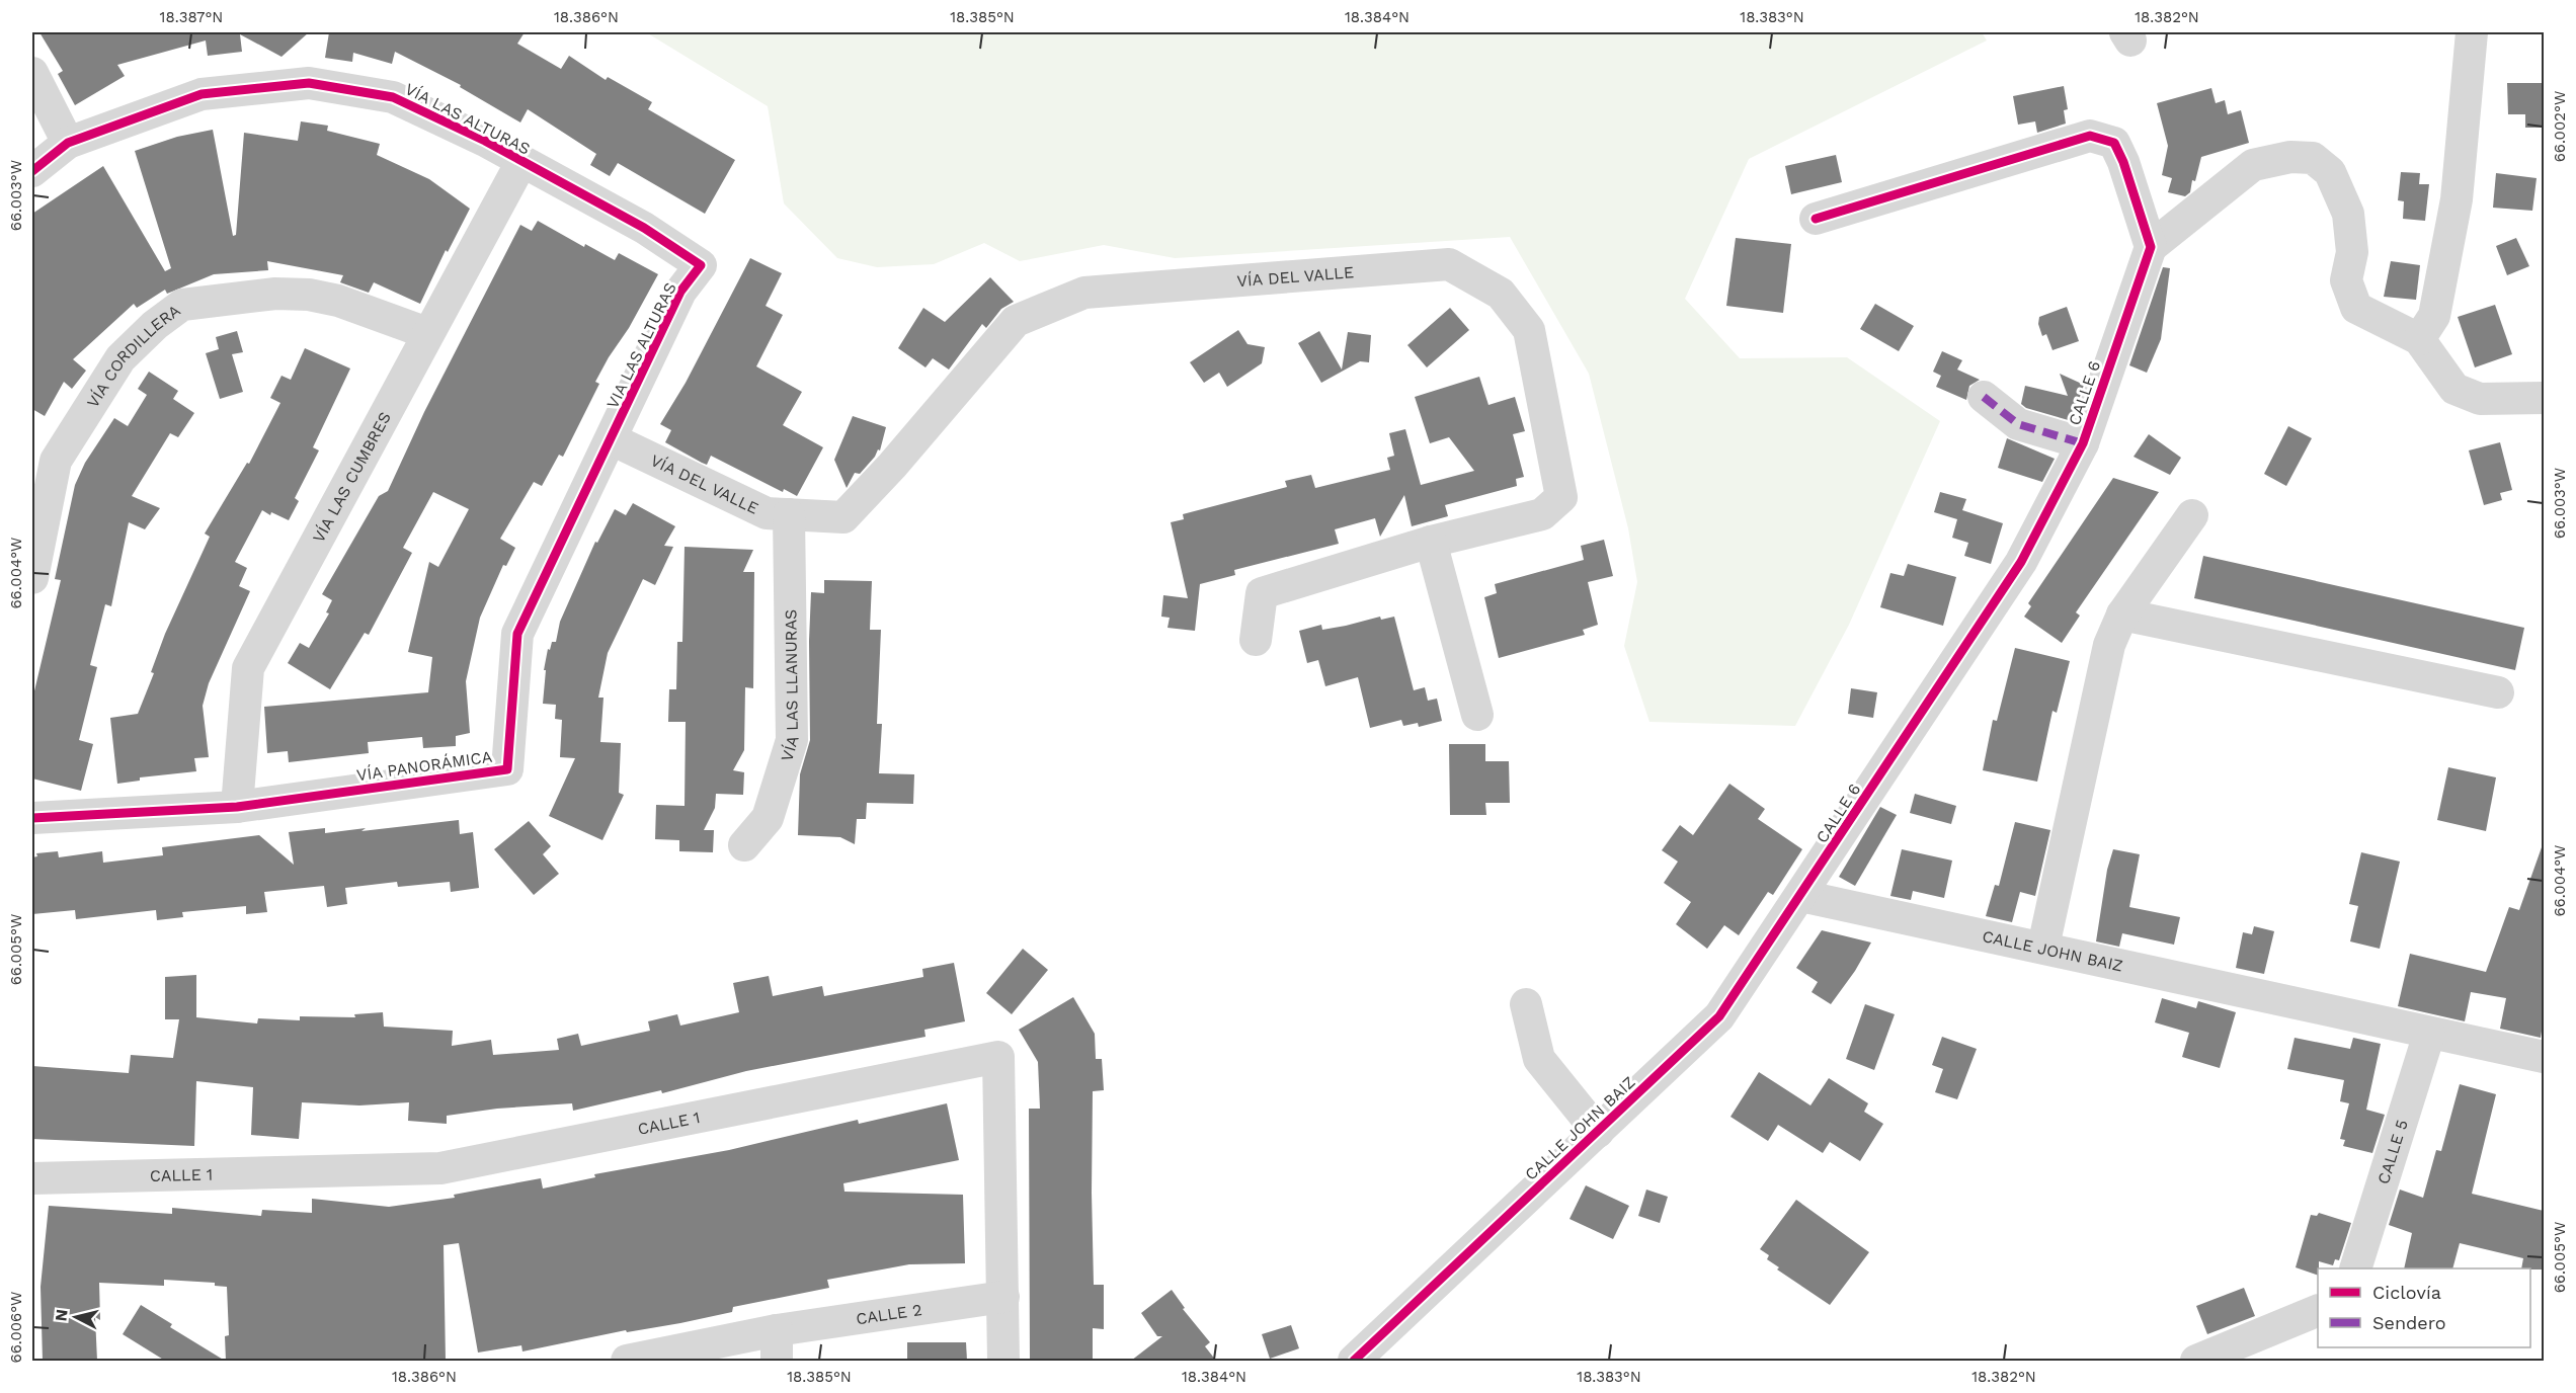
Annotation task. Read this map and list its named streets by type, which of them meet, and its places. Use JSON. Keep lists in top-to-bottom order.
{
  "streets": {
    "street": [
      "VÍA LAS ALTURAS",
      "VÍA DEL VALLE",
      "VIA LAS ALTURAS",
      "VÍA CORDILLERA",
      "CALLE 6",
      "VÍA LAS CUMBRES",
      "VÍA LAS LLANURAS",
      "VÍA PANORÁMICA",
      "CALLE JOHN BAIZ",
      "CALLE 1",
      "CALLE 5",
      "CALLE 2"
    ]
  },
  "crossings": [
    ["VÍA LAS ALTURAS", "VIA LAS ALTURAS"],
    ["VÍA LAS ALTURAS", "VÍA LAS CUMBRES"],
    ["VÍA DEL VALLE", "VIA LAS ALTURAS"],
    ["VÍA DEL VALLE", "VÍA LAS LLANURAS"],
    ["VÍA DEL VALLE", "VÍA PANORÁMICA"],
    ["VIA LAS ALTURAS", "VÍA PANORÁMICA"],
    ["VÍA CORDILLERA", "VÍA LAS CUMBRES"],
    ["CALLE 6", "CALLE JOHN BAIZ"],
    ["VÍA LAS CUMBRES", "VÍA PANORÁMICA"],
    ["CALLE JOHN BAIZ", "CALLE 5"],
    ["CALLE 1", "CALLE 2"]
  ],
  "legend": ["Ciclovía", "Sendero"],
  "north": "left",
  "coordinates": [
    "18.387°N",
    "18.386°N",
    "18.385°N",
    "18.384°N",
    "18.383°N",
    "18.382°N",
    "66.002°W",
    "66.003°W",
    "66.004°W",
    "66.005°W",
    "66.006°W"
  ]
}
